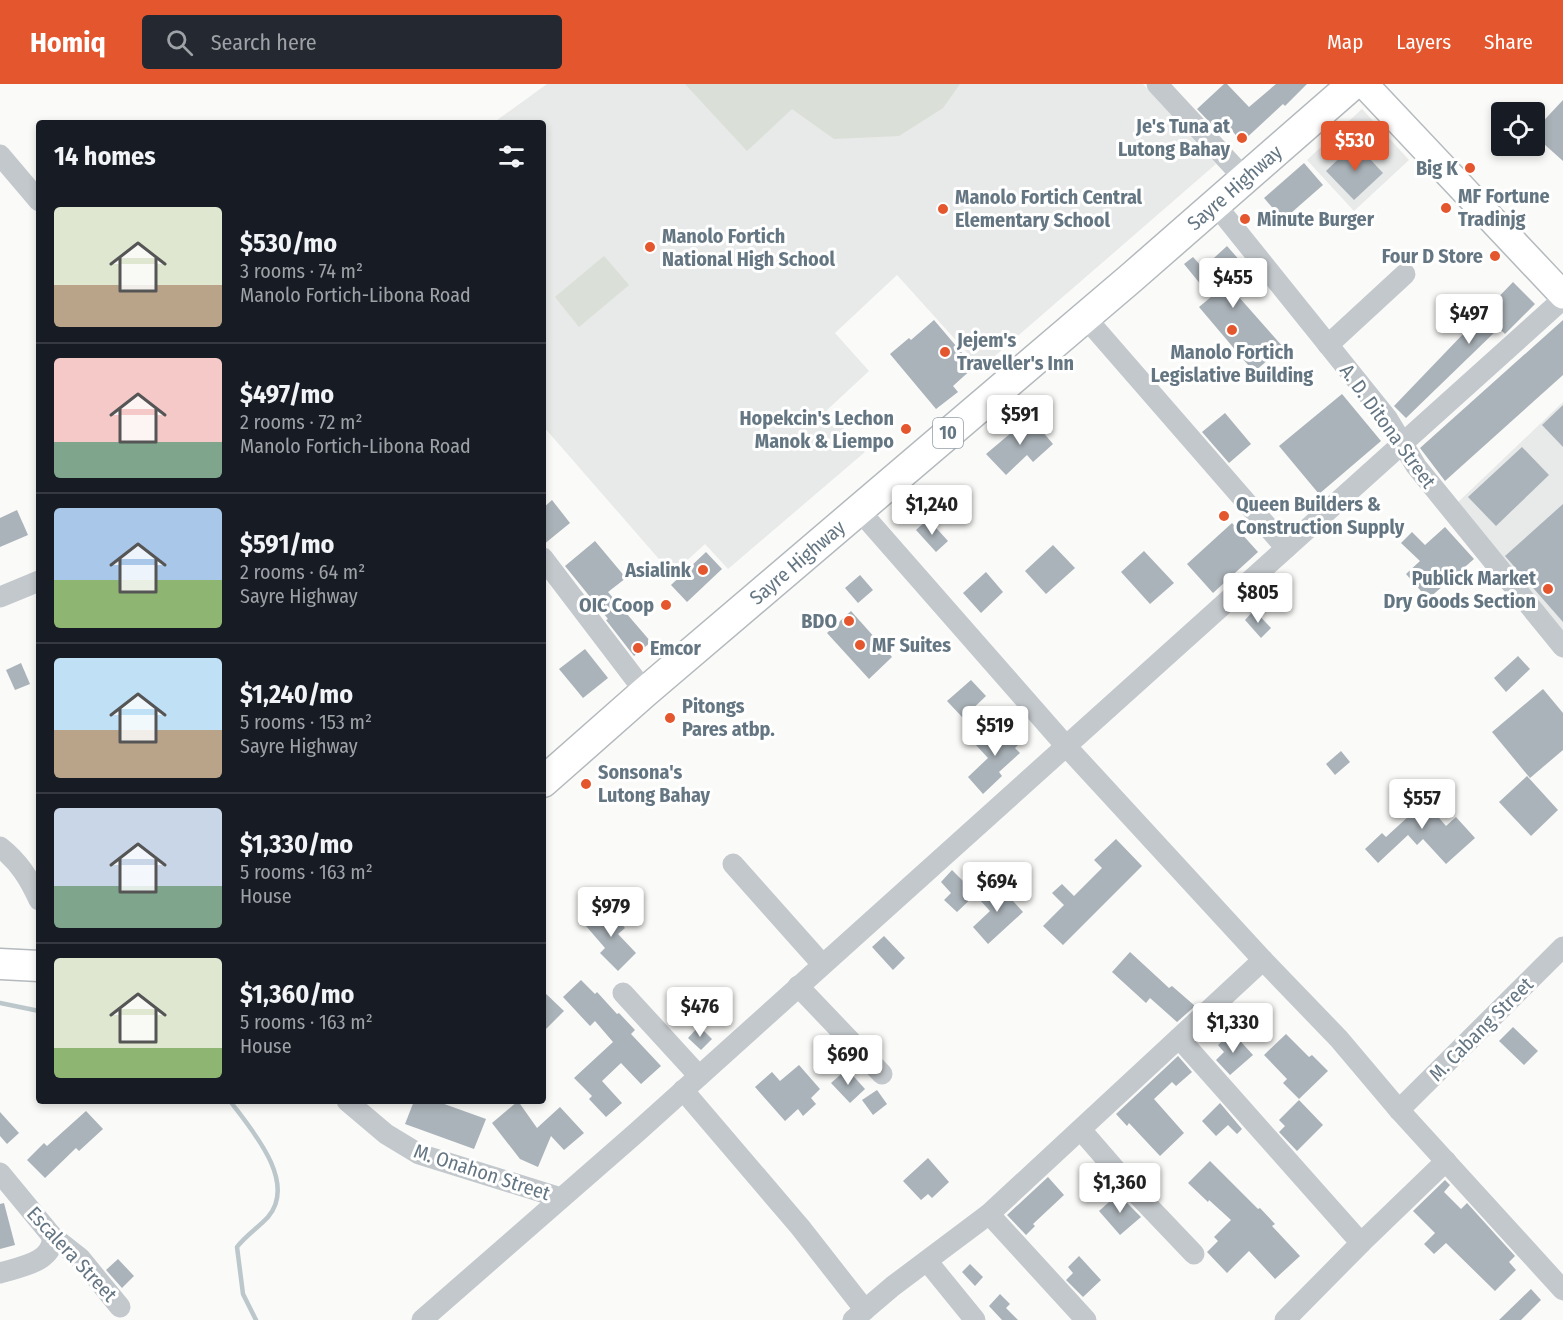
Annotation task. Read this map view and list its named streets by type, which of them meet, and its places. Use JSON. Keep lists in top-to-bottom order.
{
  "streets": {
    "highway": ["Sayre Highway", "10"],
    "street": [
      "A. D. Ditona Street",
      "M. Cabang Street",
      "M. Onahon Street",
      "Escalera Street"
    ]
  },
  "crossings": [
    ["Sayre Highway", "A. D. Ditona Street"]
  ],
  "places": [
    "Je's Tuna at Lutong Bahay",
    "Big K",
    "MF Fortune Tradinjg",
    "Manolo Fortich Central Elementary School",
    "Minute Burger",
    "Manolo Fortich National High School",
    "Four D Store",
    "Manolo Fortich Legislative Building",
    "Jejem's Traveller's Inn",
    "Hopekcin's Lechon Manok & Liempo",
    "Queen Builders & Construction Supply",
    "Asialink",
    "Publick Market Dry Goods Section",
    "OIC Coop",
    "BDO",
    "MF Suites",
    "Emcor",
    "Pitongs Pares atbp.",
    "Sonsona's Lutong Bahay"
  ],
  "page": {
    "header": "Homiq",
    "search": "Search here",
    "nav": ["Map", "Layers", "Share"],
    "heading": "14 homes",
    "price": [
      "$530",
      "$455",
      "$497",
      "$591",
      "$1,240",
      "$805",
      "$519",
      "$557",
      "$694",
      "$979",
      "$476",
      "$1,330",
      "$690",
      "$1,360"
    ],
    "list": [
      {
        "name": "$530/mo",
        "note": "3 rooms · 74 m² · Manolo Fortich-Libona Road"
      },
      {
        "name": "$497/mo",
        "note": "2 rooms · 72 m² · Manolo Fortich-Libona Road"
      },
      {
        "name": "$591/mo",
        "note": "2 rooms · 64 m² · Sayre Highway"
      },
      {
        "name": "$1,240/mo",
        "note": "5 rooms · 153 m² · Sayre Highway"
      },
      {
        "name": "$1,330/mo",
        "note": "5 rooms · 163 m² · House"
      },
      {
        "name": "$1,360/mo",
        "note": "5 rooms · 163 m² · House"
      }
    ]
  }
}
